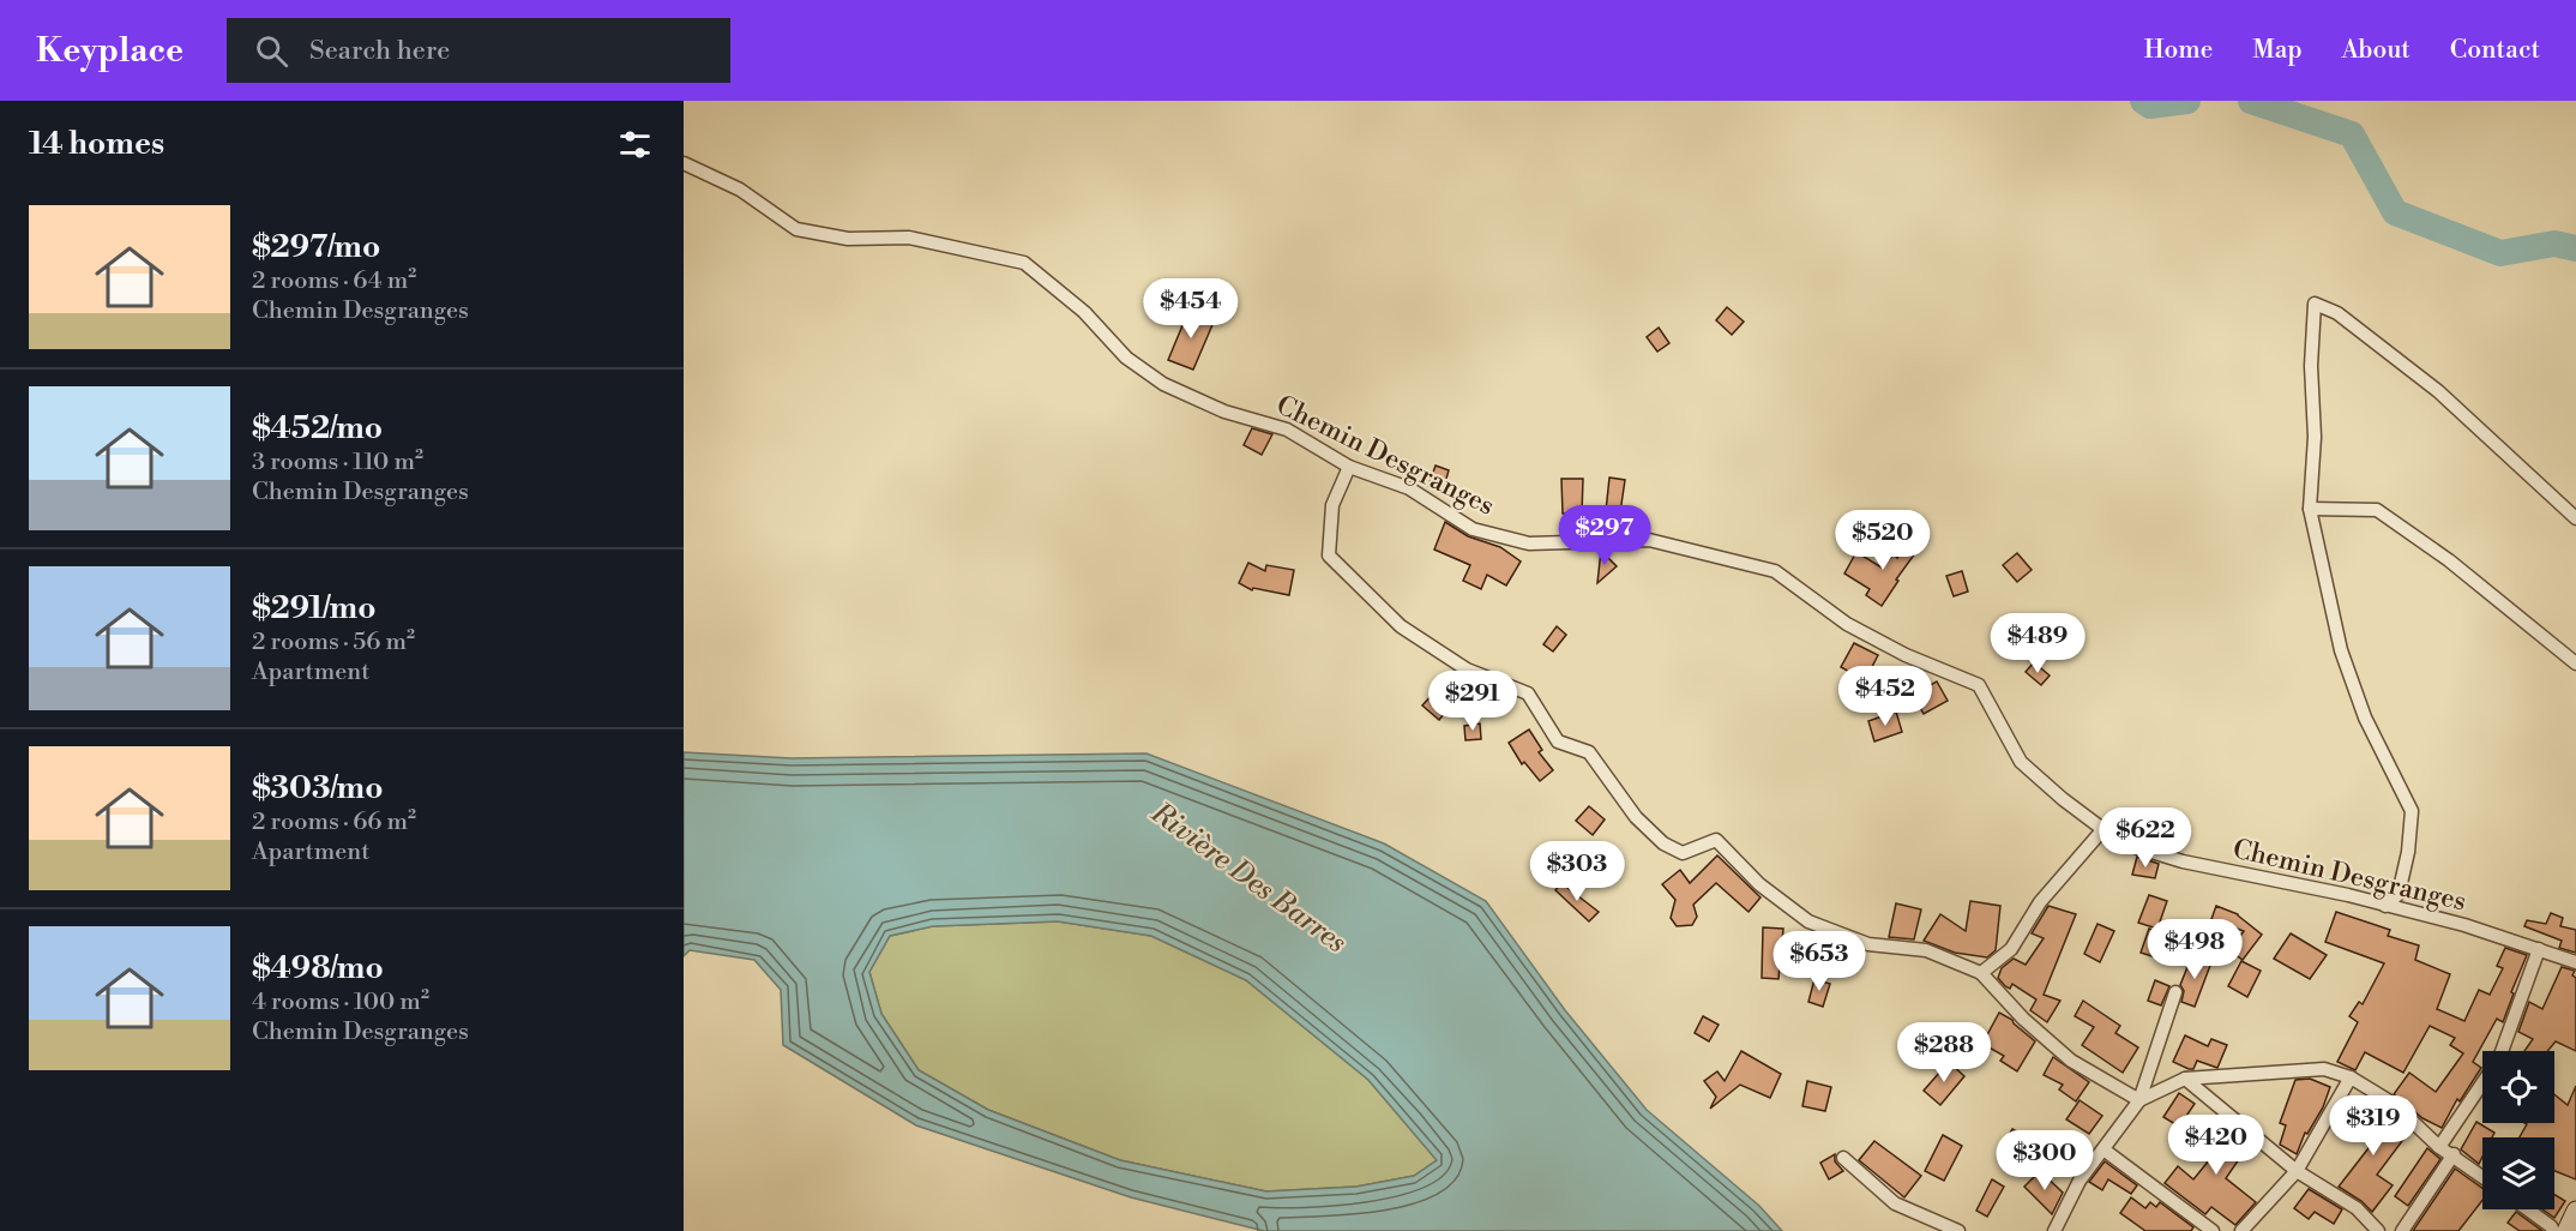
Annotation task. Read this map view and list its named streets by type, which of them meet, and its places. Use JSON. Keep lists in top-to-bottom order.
{
  "streets": {
    "street": ["Chemin Desgranges"]
  },
  "water": ["Rivière Des Barres"],
  "page": {
    "header": "Keyplace",
    "search": "Search here",
    "nav": [
      "Home",
      "Map",
      "About",
      "Contact"
    ],
    "heading": "14 homes",
    "list": [
      {
        "name": "$297/mo",
        "note": "2 rooms · 64 m² · Chemin Desgranges"
      },
      {
        "name": "$452/mo",
        "note": "3 rooms · 110 m² · Chemin Desgranges"
      },
      {
        "name": "$291/mo",
        "note": "2 rooms · 56 m² · Apartment"
      },
      {
        "name": "$303/mo",
        "note": "2 rooms · 66 m² · Apartment"
      },
      {
        "name": "$498/mo",
        "note": "4 rooms · 100 m² · Chemin Desgranges"
      }
    ],
    "price": [
      "$454",
      "$297",
      "$520",
      "$489",
      "$452",
      "$291",
      "$622",
      "$303",
      "$498",
      "$653",
      "$288",
      "$319",
      "$420",
      "$300"
    ]
  }
}
